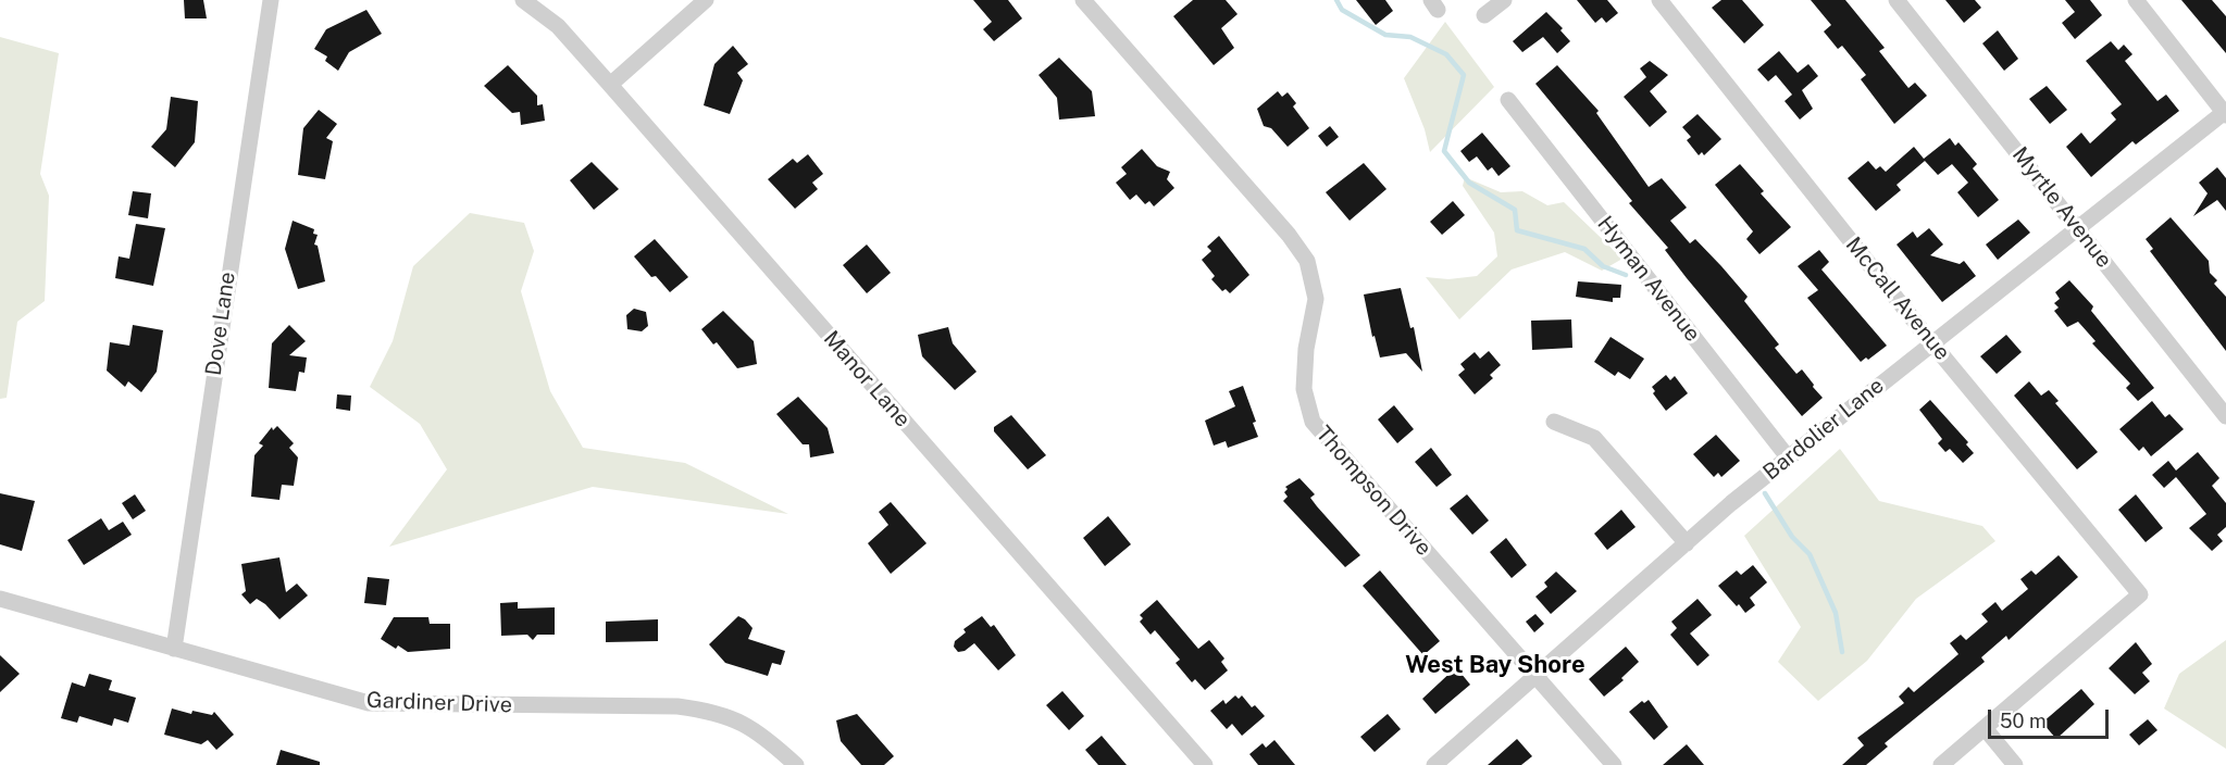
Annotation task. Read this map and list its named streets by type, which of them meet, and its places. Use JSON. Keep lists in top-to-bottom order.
{
  "streets": {
    "street": [
      "Myrtle Avenue",
      "Hyman Avenue",
      "McCall Avenue",
      "Dove Lane",
      "Manor Lane",
      "Bardolier Lane",
      "Thompson Drive",
      "Gardiner Drive"
    ]
  },
  "crossings": [
    ["Myrtle Avenue", "Bardolier Lane"],
    ["Hyman Avenue", "Bardolier Lane"],
    ["McCall Avenue", "Bardolier Lane"],
    ["Dove Lane", "Gardiner Drive"],
    ["Bardolier Lane", "Thompson Drive"]
  ],
  "districts": ["West Bay Shore"],
  "scale_bar": "50 m"
}
